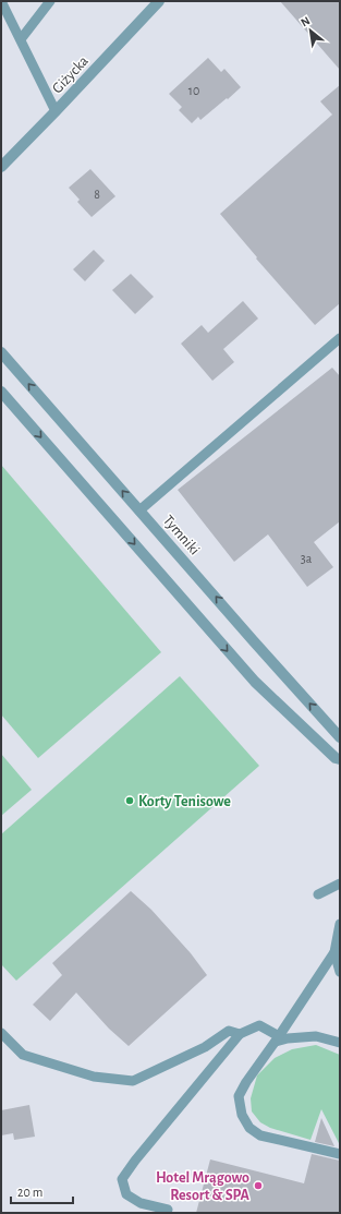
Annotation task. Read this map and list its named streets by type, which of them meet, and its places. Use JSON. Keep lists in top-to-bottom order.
{
  "streets": {
    "street": ["Giżycka", "Tymniki"]
  },
  "places": ["Korty Tenisowe", "Hotel Mrągowo Resort & SPA"],
  "house_numbers": ["10", "8", "3a"],
  "scale_bar": "20 m",
  "north": "top left"
}
